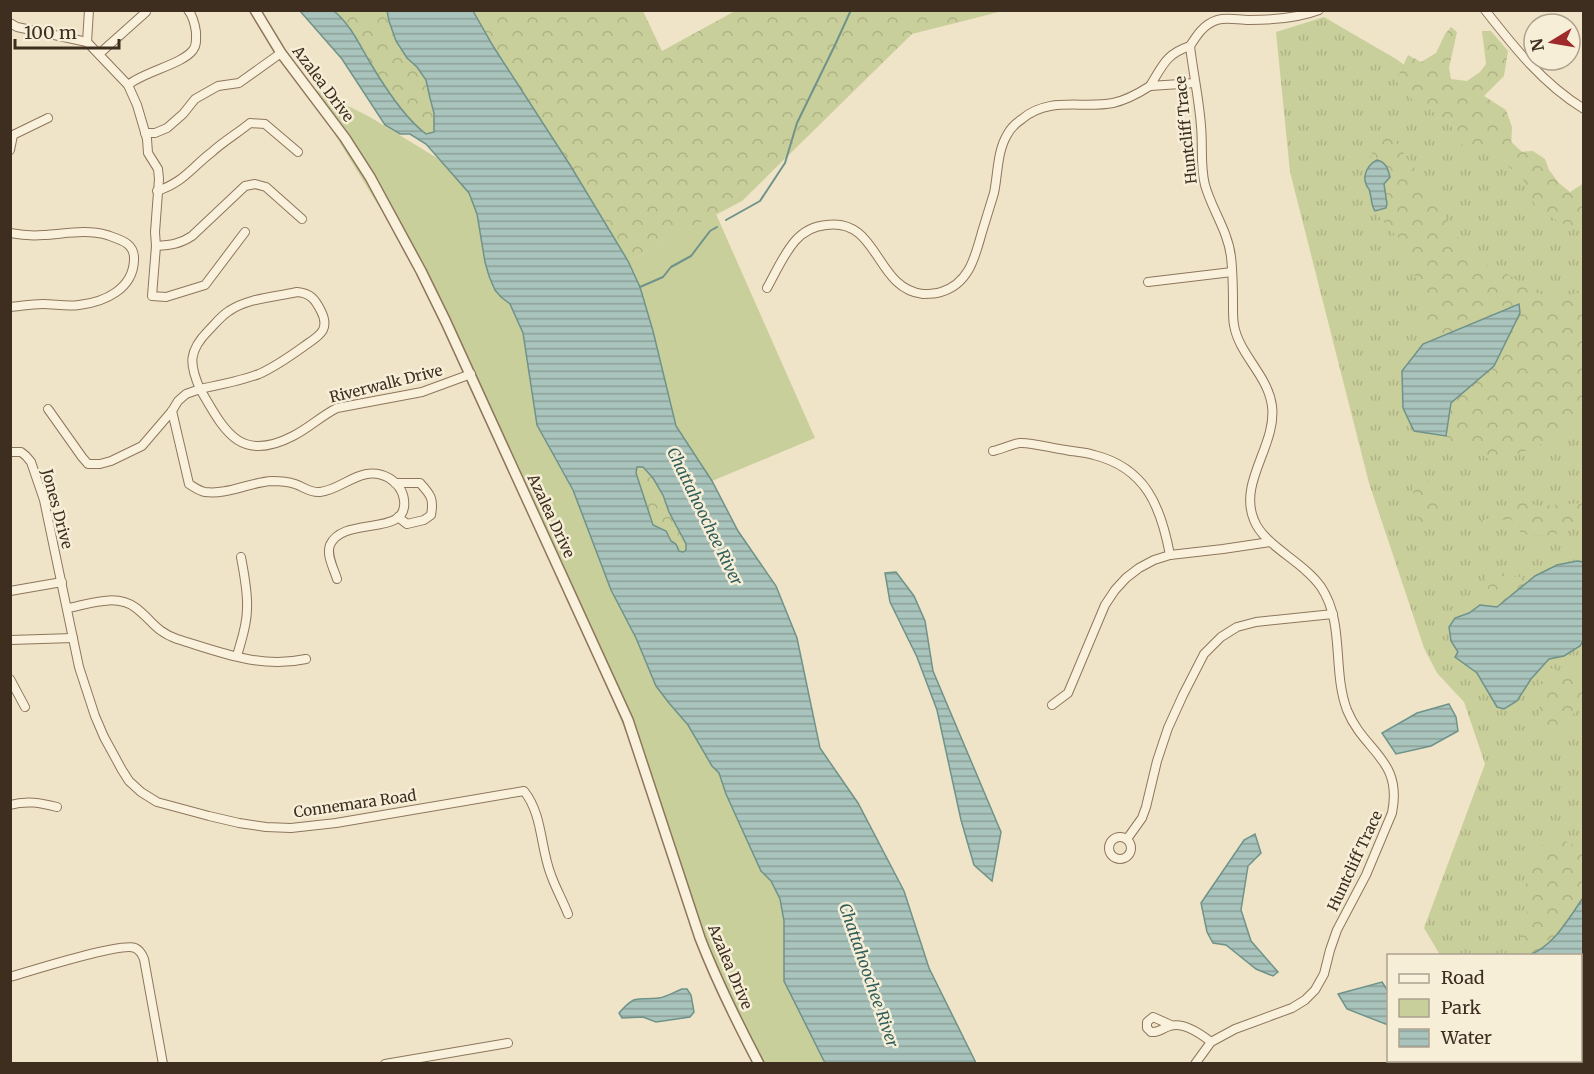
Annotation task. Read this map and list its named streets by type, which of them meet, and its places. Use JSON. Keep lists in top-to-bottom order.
{
  "streets": {
    "street": [
      "Azalea Drive",
      "Huntcliff Trace",
      "Riverwalk Drive",
      "Jones Drive",
      "Connemara Road"
    ]
  },
  "crossings": [
    ["Azalea Drive", "Riverwalk Drive"],
    ["Jones Drive", "Connemara Road"]
  ],
  "water": ["Chattahoochee River"],
  "legend": ["Road", "Park", "Water"],
  "scale_bar": "100 m",
  "north": "left"
}
